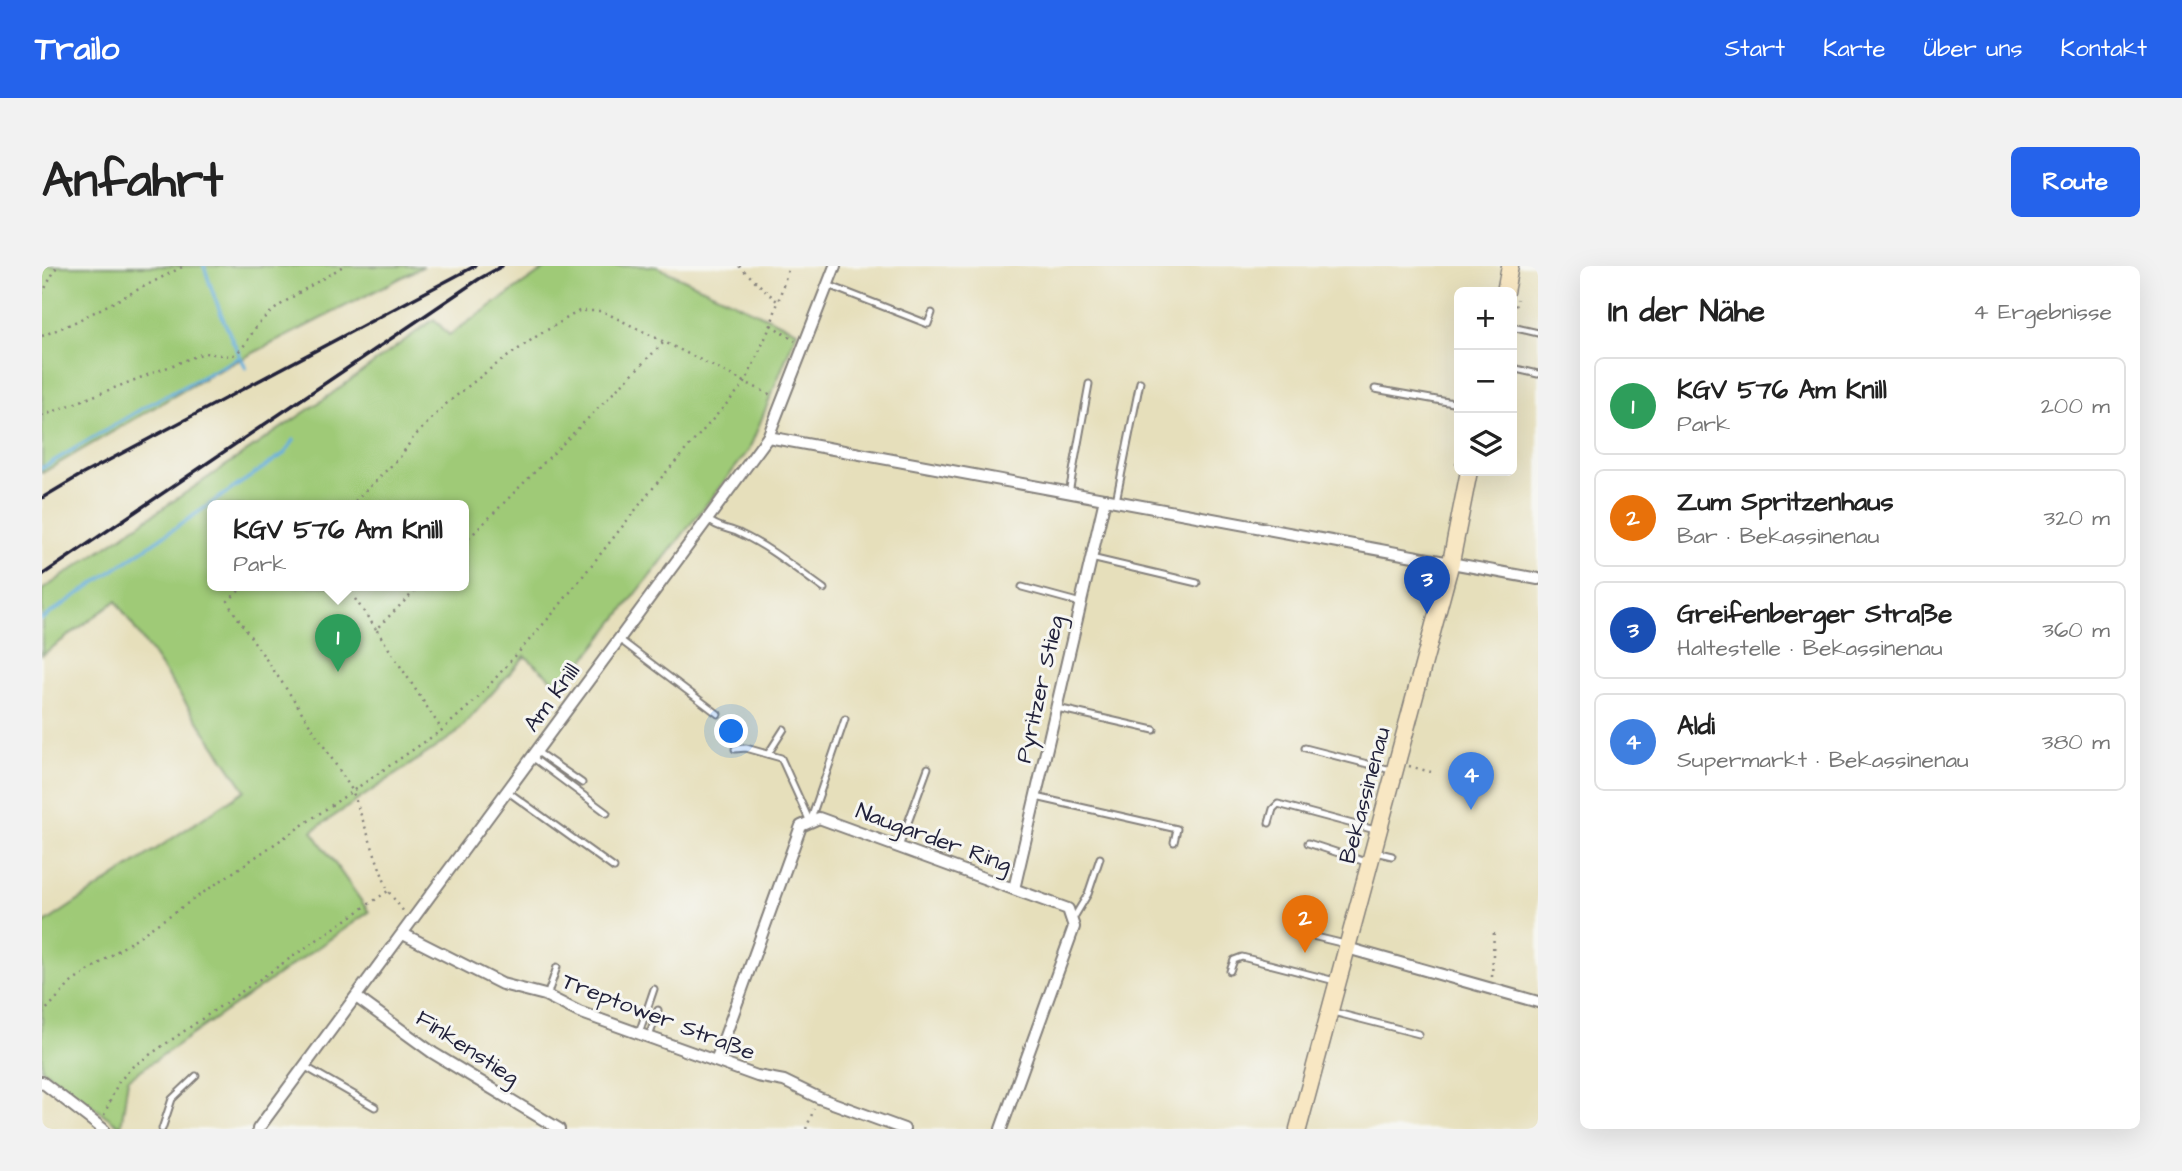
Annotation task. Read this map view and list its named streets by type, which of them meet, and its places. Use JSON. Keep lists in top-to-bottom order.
{
  "streets": {
    "street": [
      "Pyritzer Stieg",
      "Am Knill",
      "Bekassinenau",
      "Naugarder Ring",
      "Treptower Straße",
      "Finkenstieg"
    ]
  },
  "crossings": [
    ["Pyritzer Stieg", "Naugarder Ring"],
    ["Am Knill", "Treptower Straße"],
    ["Am Knill", "Finkenstieg"]
  ],
  "page": {
    "header": "Trailo",
    "nav": [
      "Start",
      "Karte",
      "Über uns",
      "Kontakt"
    ],
    "buttons": "Route",
    "title": "Anfahrt",
    "heading": ["In der Nähe", "4 Ergebnisse"],
    "map_buttons": ["+", "−"],
    "list": [
      {
        "mark": "1",
        "name": "KGV 576 Am Knill",
        "note": "Park",
        "value": "200 m"
      },
      {
        "mark": "2",
        "name": "Zum Spritzenhaus",
        "note": "Bar · Bekassinenau",
        "value": "320 m"
      },
      {
        "mark": "3",
        "name": "Greifenberger Straße",
        "note": "Haltestelle · Bekassinenau",
        "value": "360 m"
      },
      {
        "mark": "4",
        "name": "Aldi",
        "note": "Supermarkt · Bekassinenau",
        "value": "380 m"
      }
    ],
    "popup": ["KGV 576 Am Knill", "Park"],
    "pins": [
      "3",
      "1",
      "4",
      "2"
    ]
  }
}
